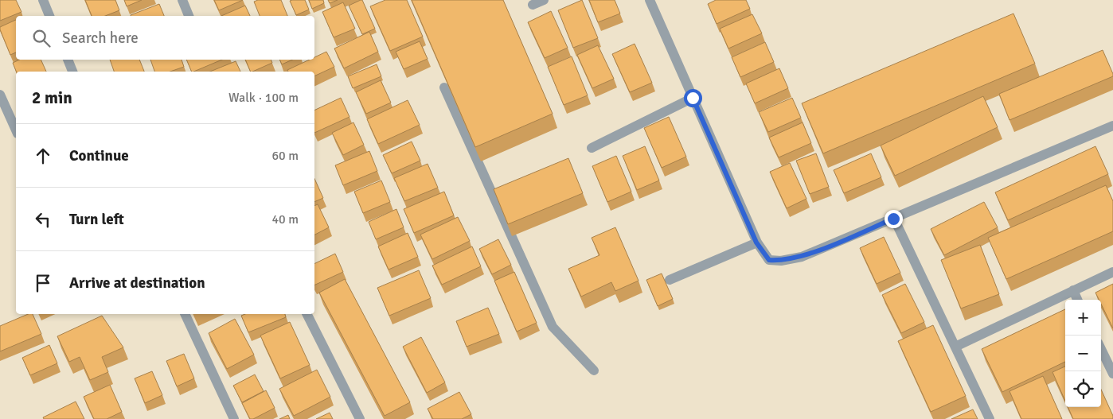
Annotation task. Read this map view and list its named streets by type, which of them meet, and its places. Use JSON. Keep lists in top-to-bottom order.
{
  "page": {
    "search": "Search here",
    "heading": ["2 min", "Walk · 100 m"],
    "list": [
      ["Continue", "60 m"],
      ["Turn left", "40 m"],
      "Arrive at destination"
    ],
    "map_buttons": ["+", "−"]
  }
}
